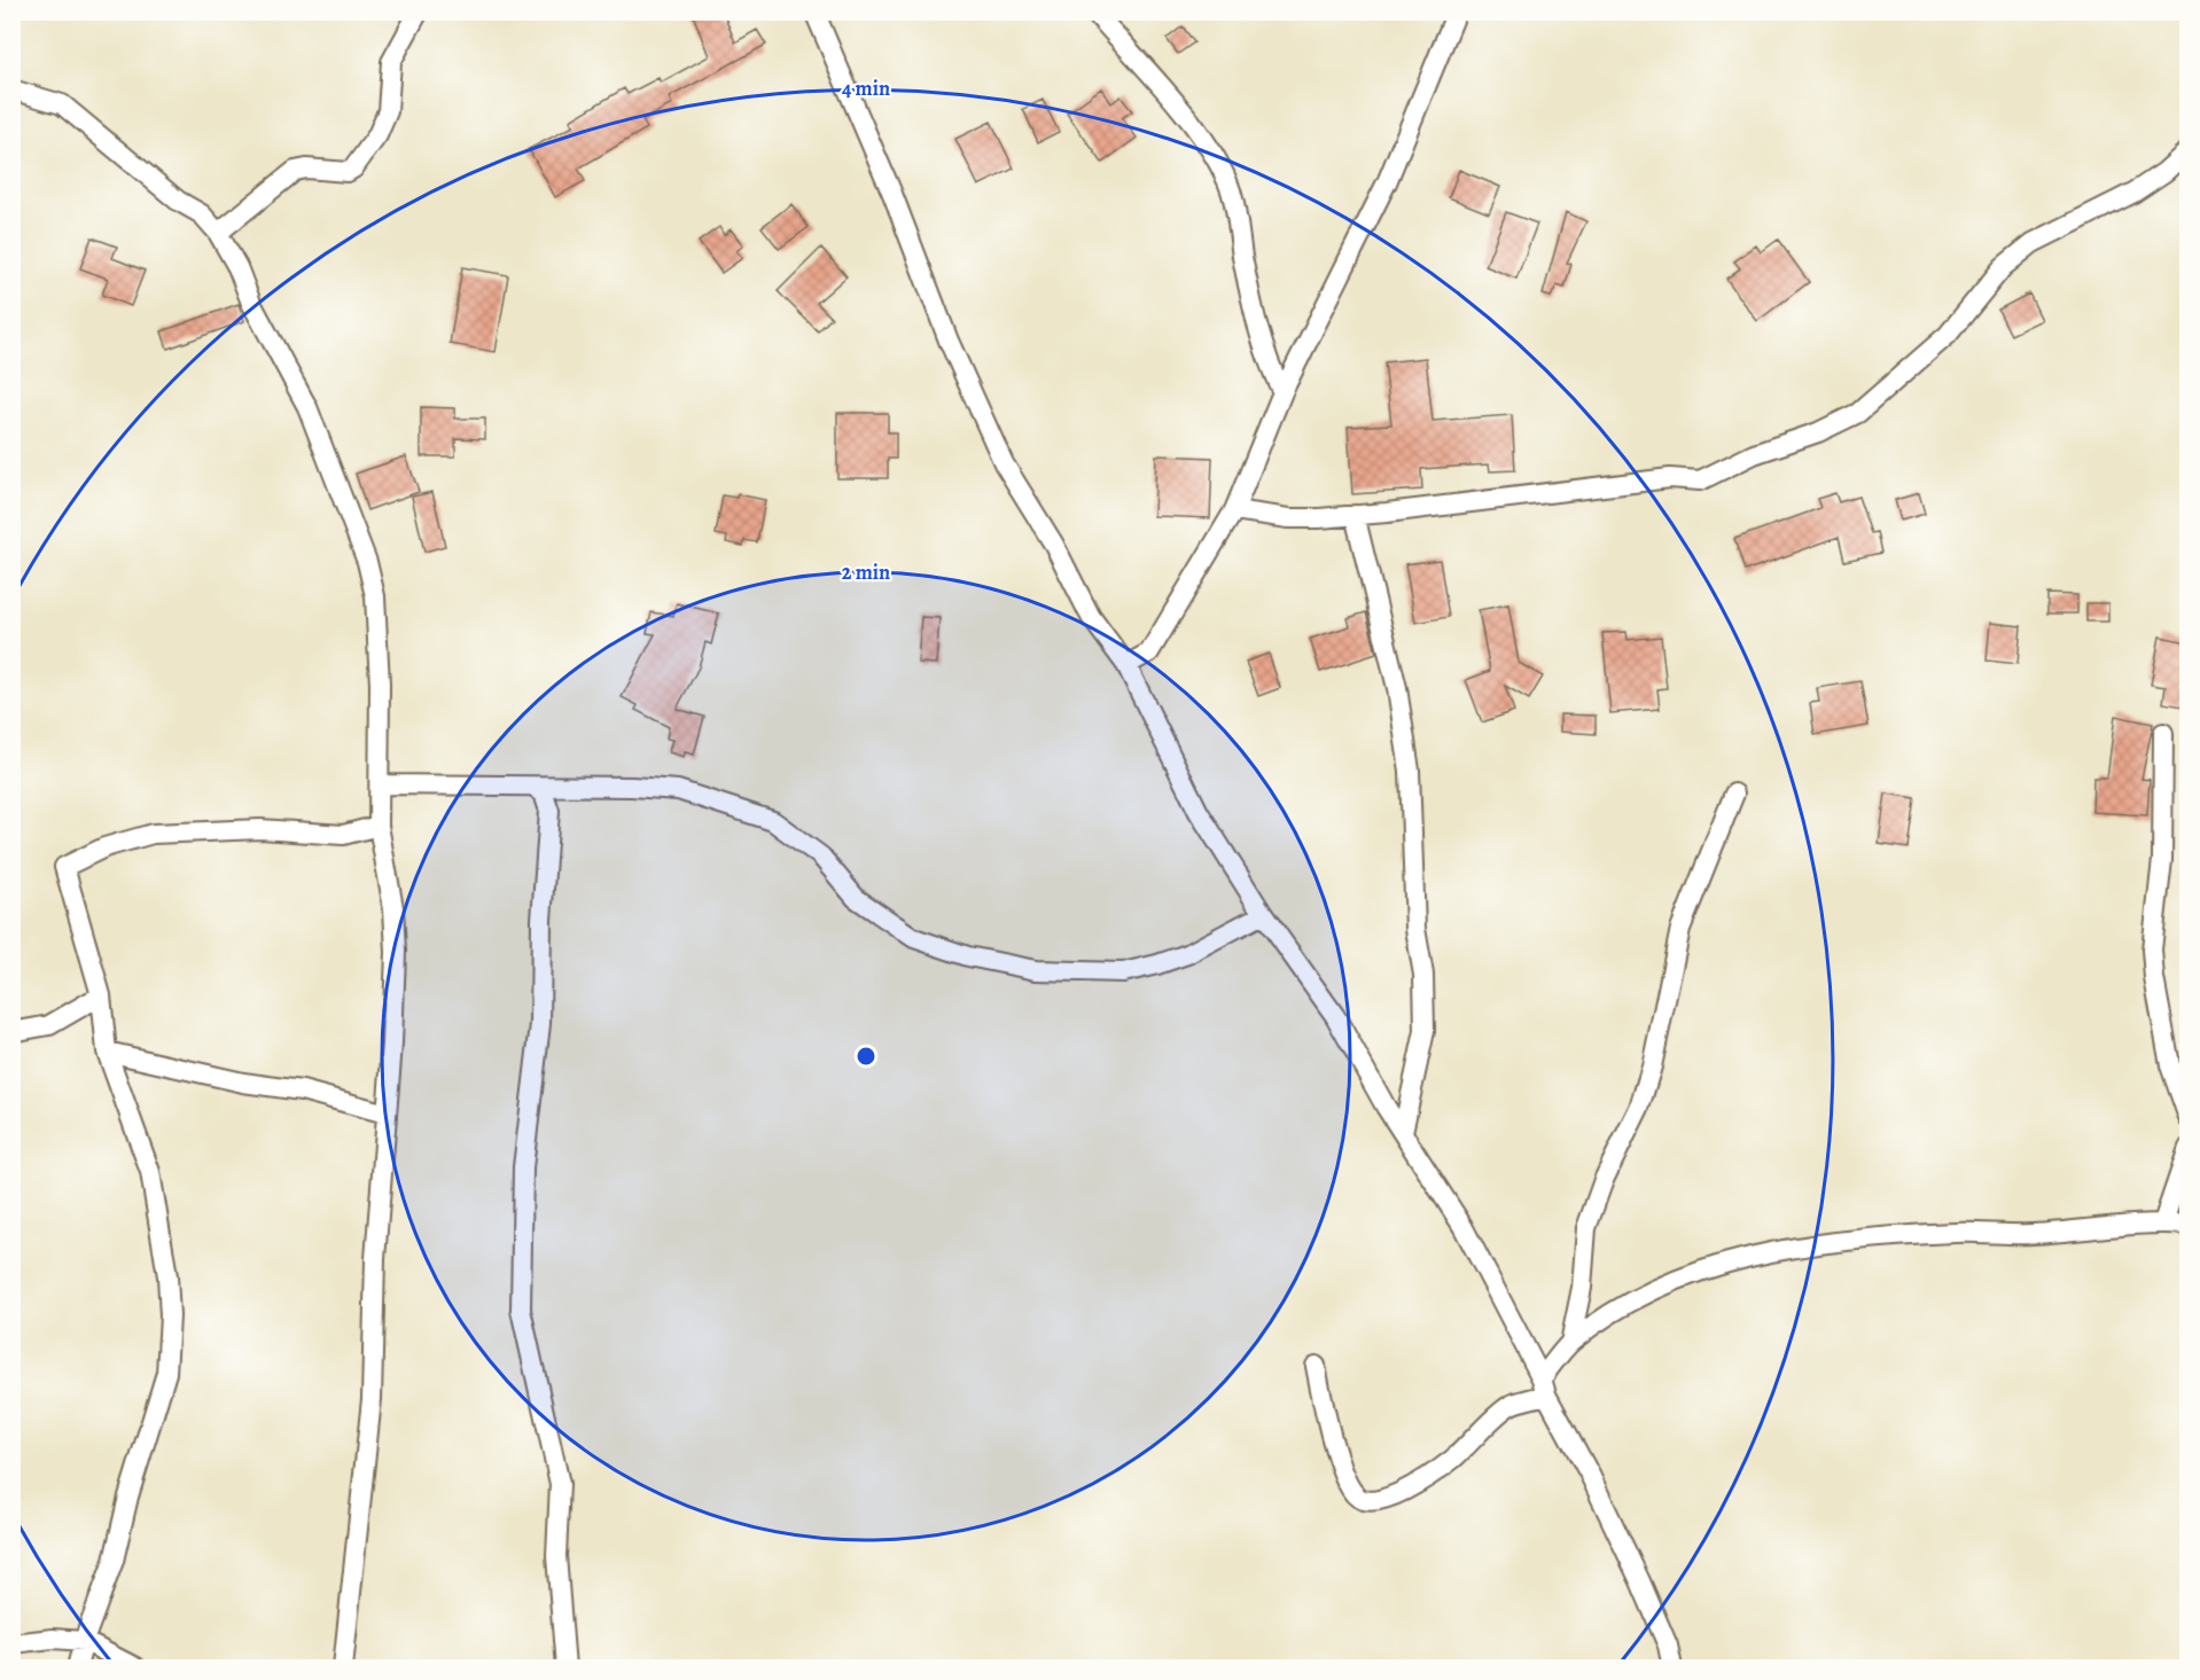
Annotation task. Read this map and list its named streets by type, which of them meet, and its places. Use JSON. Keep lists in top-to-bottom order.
{
  "rings": ["4 min", "2 min"]
}
